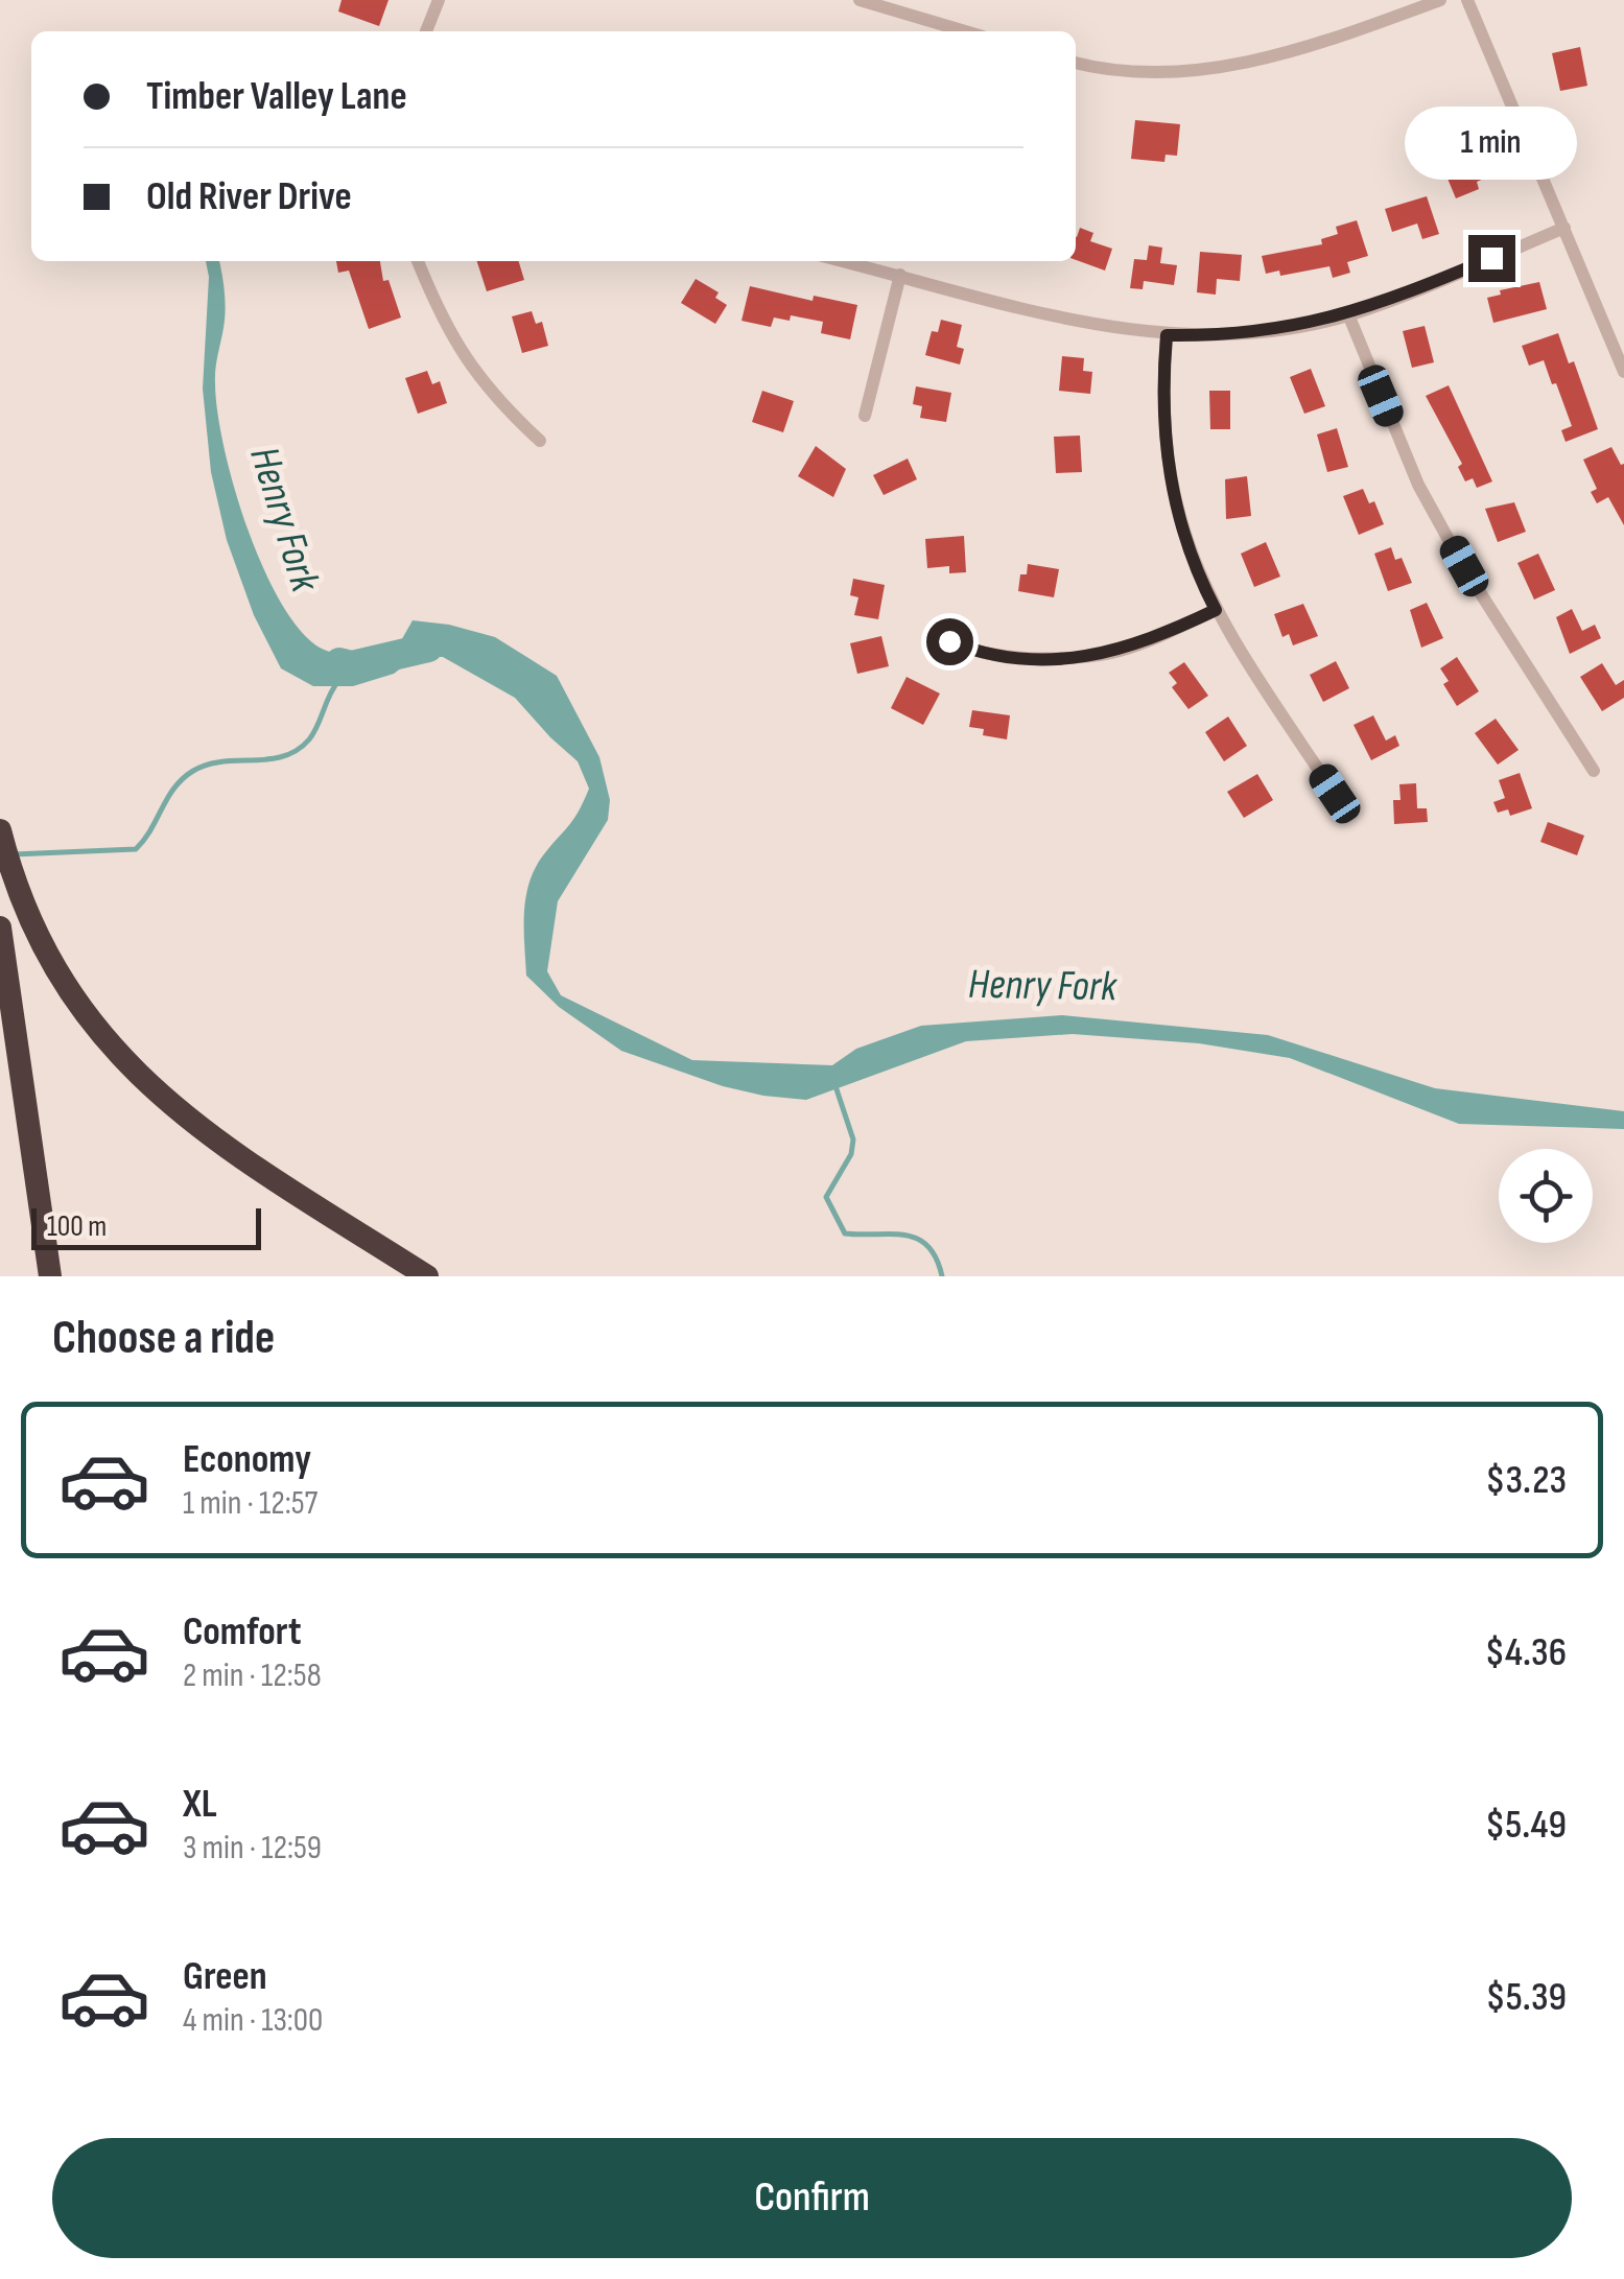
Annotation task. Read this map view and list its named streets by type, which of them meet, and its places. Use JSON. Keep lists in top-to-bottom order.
{
  "water": ["Henry Fork"],
  "scale_bar": "100 m",
  "page": {
    "banner": ["Timber Valley Lane", "Old River Drive"],
    "bubble": "1 min",
    "scale": "100 m",
    "heading": "Choose a ride",
    "list": [
      {
        "name": "Economy",
        "note": "1 min · 12:57",
        "value": "$3.23"
      },
      {
        "name": "Comfort",
        "note": "2 min · 12:58",
        "value": "$4.36"
      },
      {
        "name": "XL",
        "note": "3 min · 12:59",
        "value": "$5.49"
      },
      {
        "name": "Green",
        "note": "4 min · 13:00",
        "value": "$5.39"
      }
    ],
    "buttons": "Confirm"
  }
}
